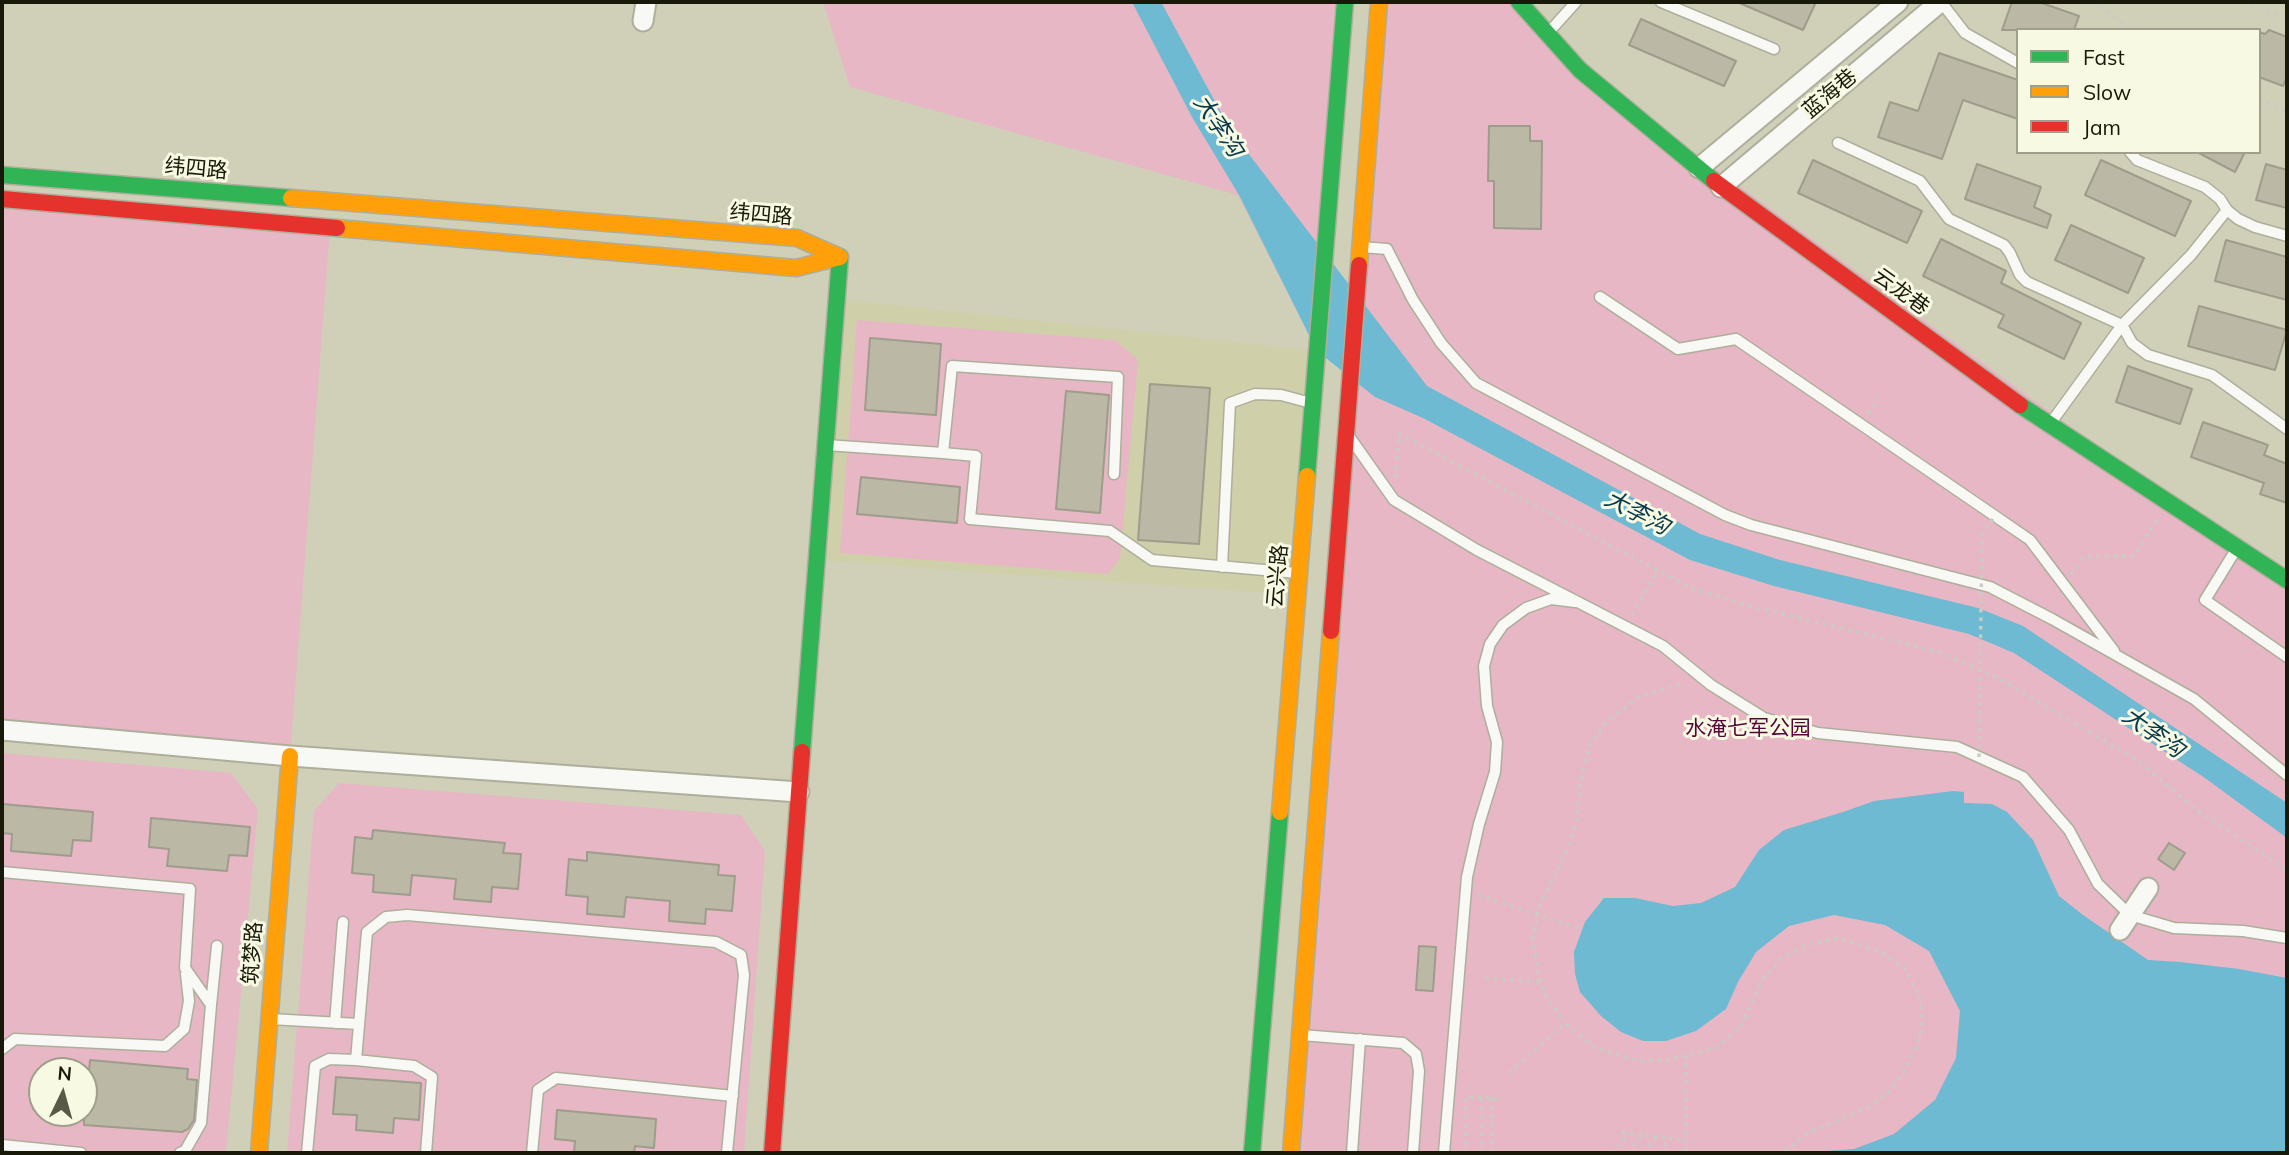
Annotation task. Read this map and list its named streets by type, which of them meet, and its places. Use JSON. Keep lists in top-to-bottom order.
{
  "streets": {
    "street": [
      "蓝海巷",
      "纬四路",
      "云龙巷",
      "云兴路",
      "筑梦路"
    ]
  },
  "crossings": [
    ["蓝海巷", "云龙巷"]
  ],
  "water": ["大李沟"],
  "parks": ["水淹七军公园"],
  "legend": ["Fast", "Slow", "Jam"],
  "north": "top"
}
